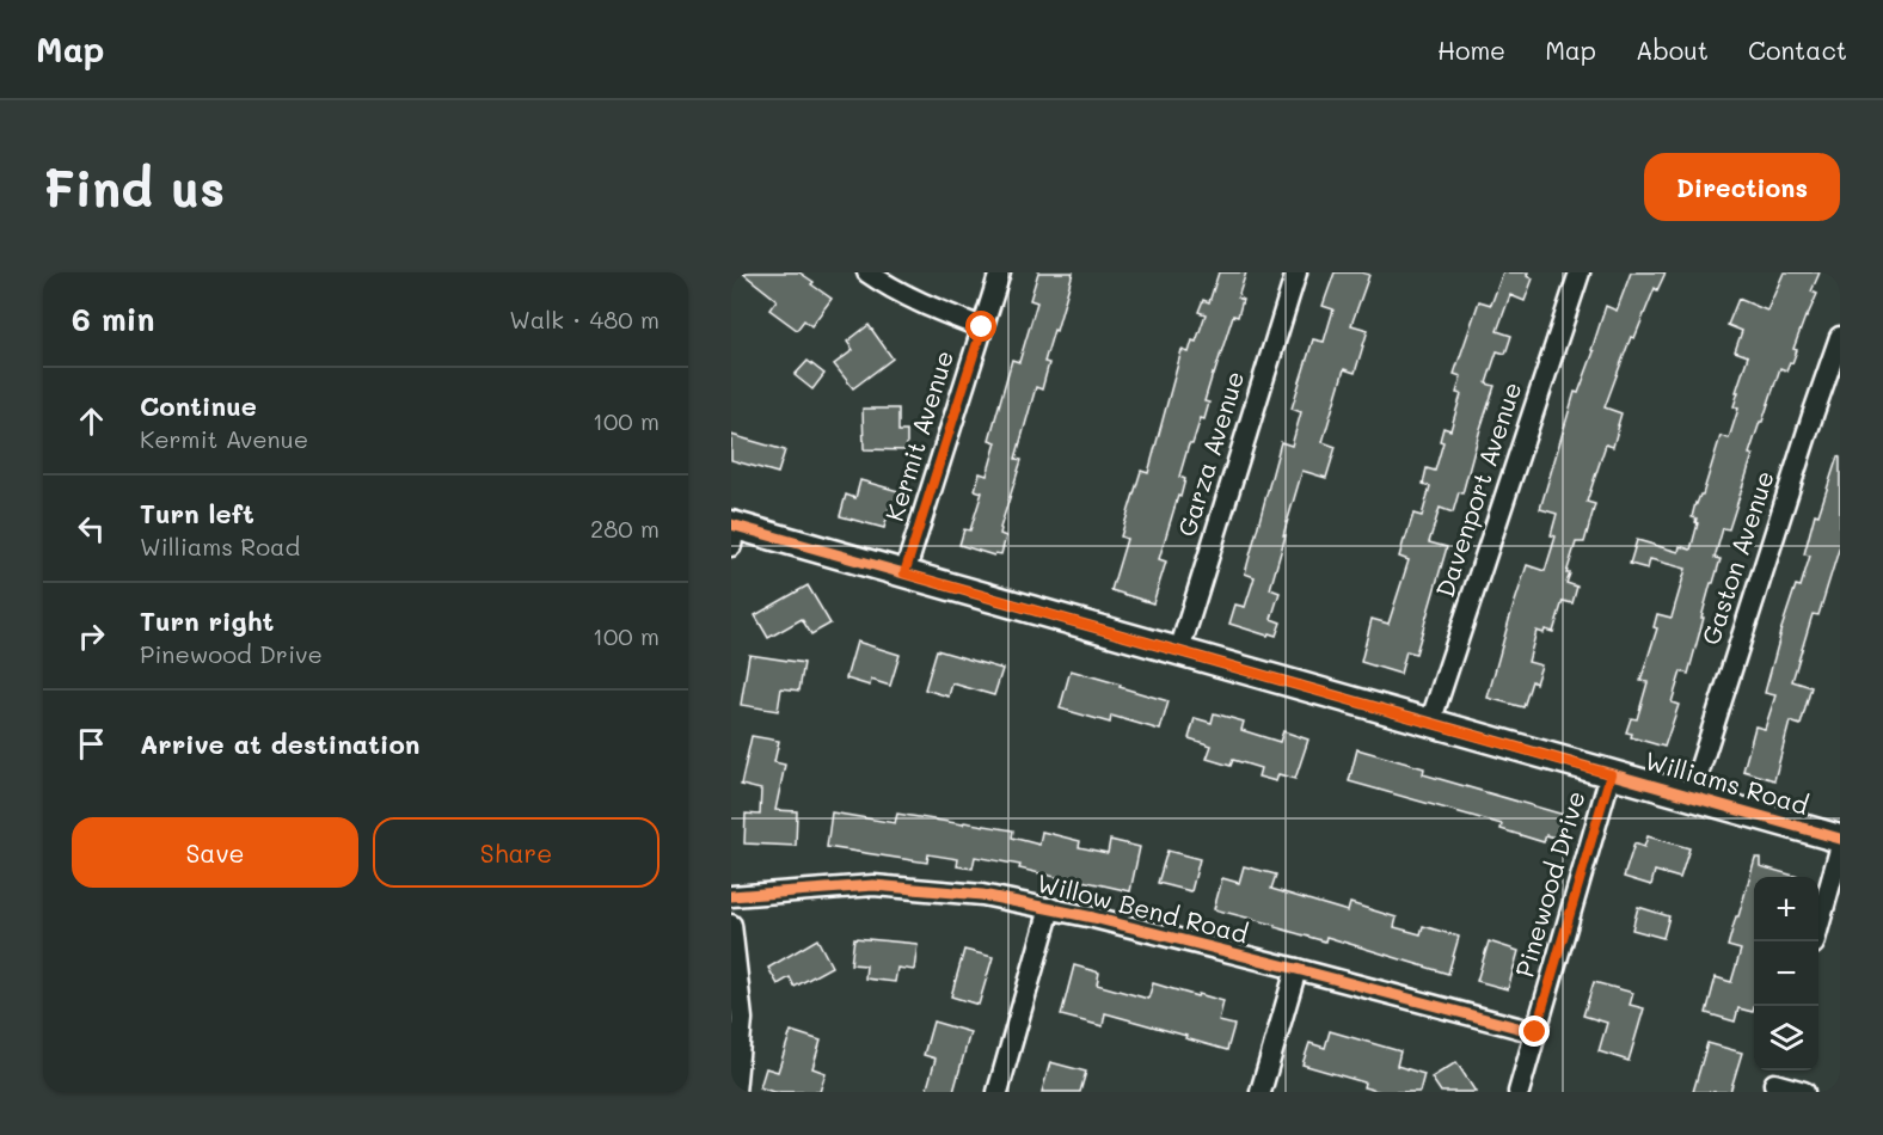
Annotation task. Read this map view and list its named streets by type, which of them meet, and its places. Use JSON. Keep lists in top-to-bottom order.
{
  "streets": {
    "street": [
      "Kermit Avenue",
      "Garza Avenue",
      "Davenport Avenue",
      "Gaston Avenue",
      "Williams Road",
      "Pinewood Drive",
      "Willow Bend Road"
    ]
  },
  "crossings": [
    ["Kermit Avenue", "Williams Road"],
    ["Garza Avenue", "Williams Road"],
    ["Davenport Avenue", "Williams Road"],
    ["Gaston Avenue", "Williams Road"],
    ["Williams Road", "Pinewood Drive"],
    ["Pinewood Drive", "Willow Bend Road"]
  ],
  "page": {
    "header": "Map",
    "nav": [
      "Home",
      "Map",
      "About",
      "Contact"
    ],
    "buttons": [
      "Directions",
      ["Save", "Share"]
    ],
    "title": "Find us",
    "heading": ["6 min", "Walk · 480 m"],
    "list": [
      ["Continue", "Kermit Avenue", "100 m"],
      ["Turn left", "Williams Road", "280 m"],
      ["Turn right", "Pinewood Drive", "100 m"],
      "Arrive at destination"
    ],
    "map_buttons": ["+", "−"]
  }
}
